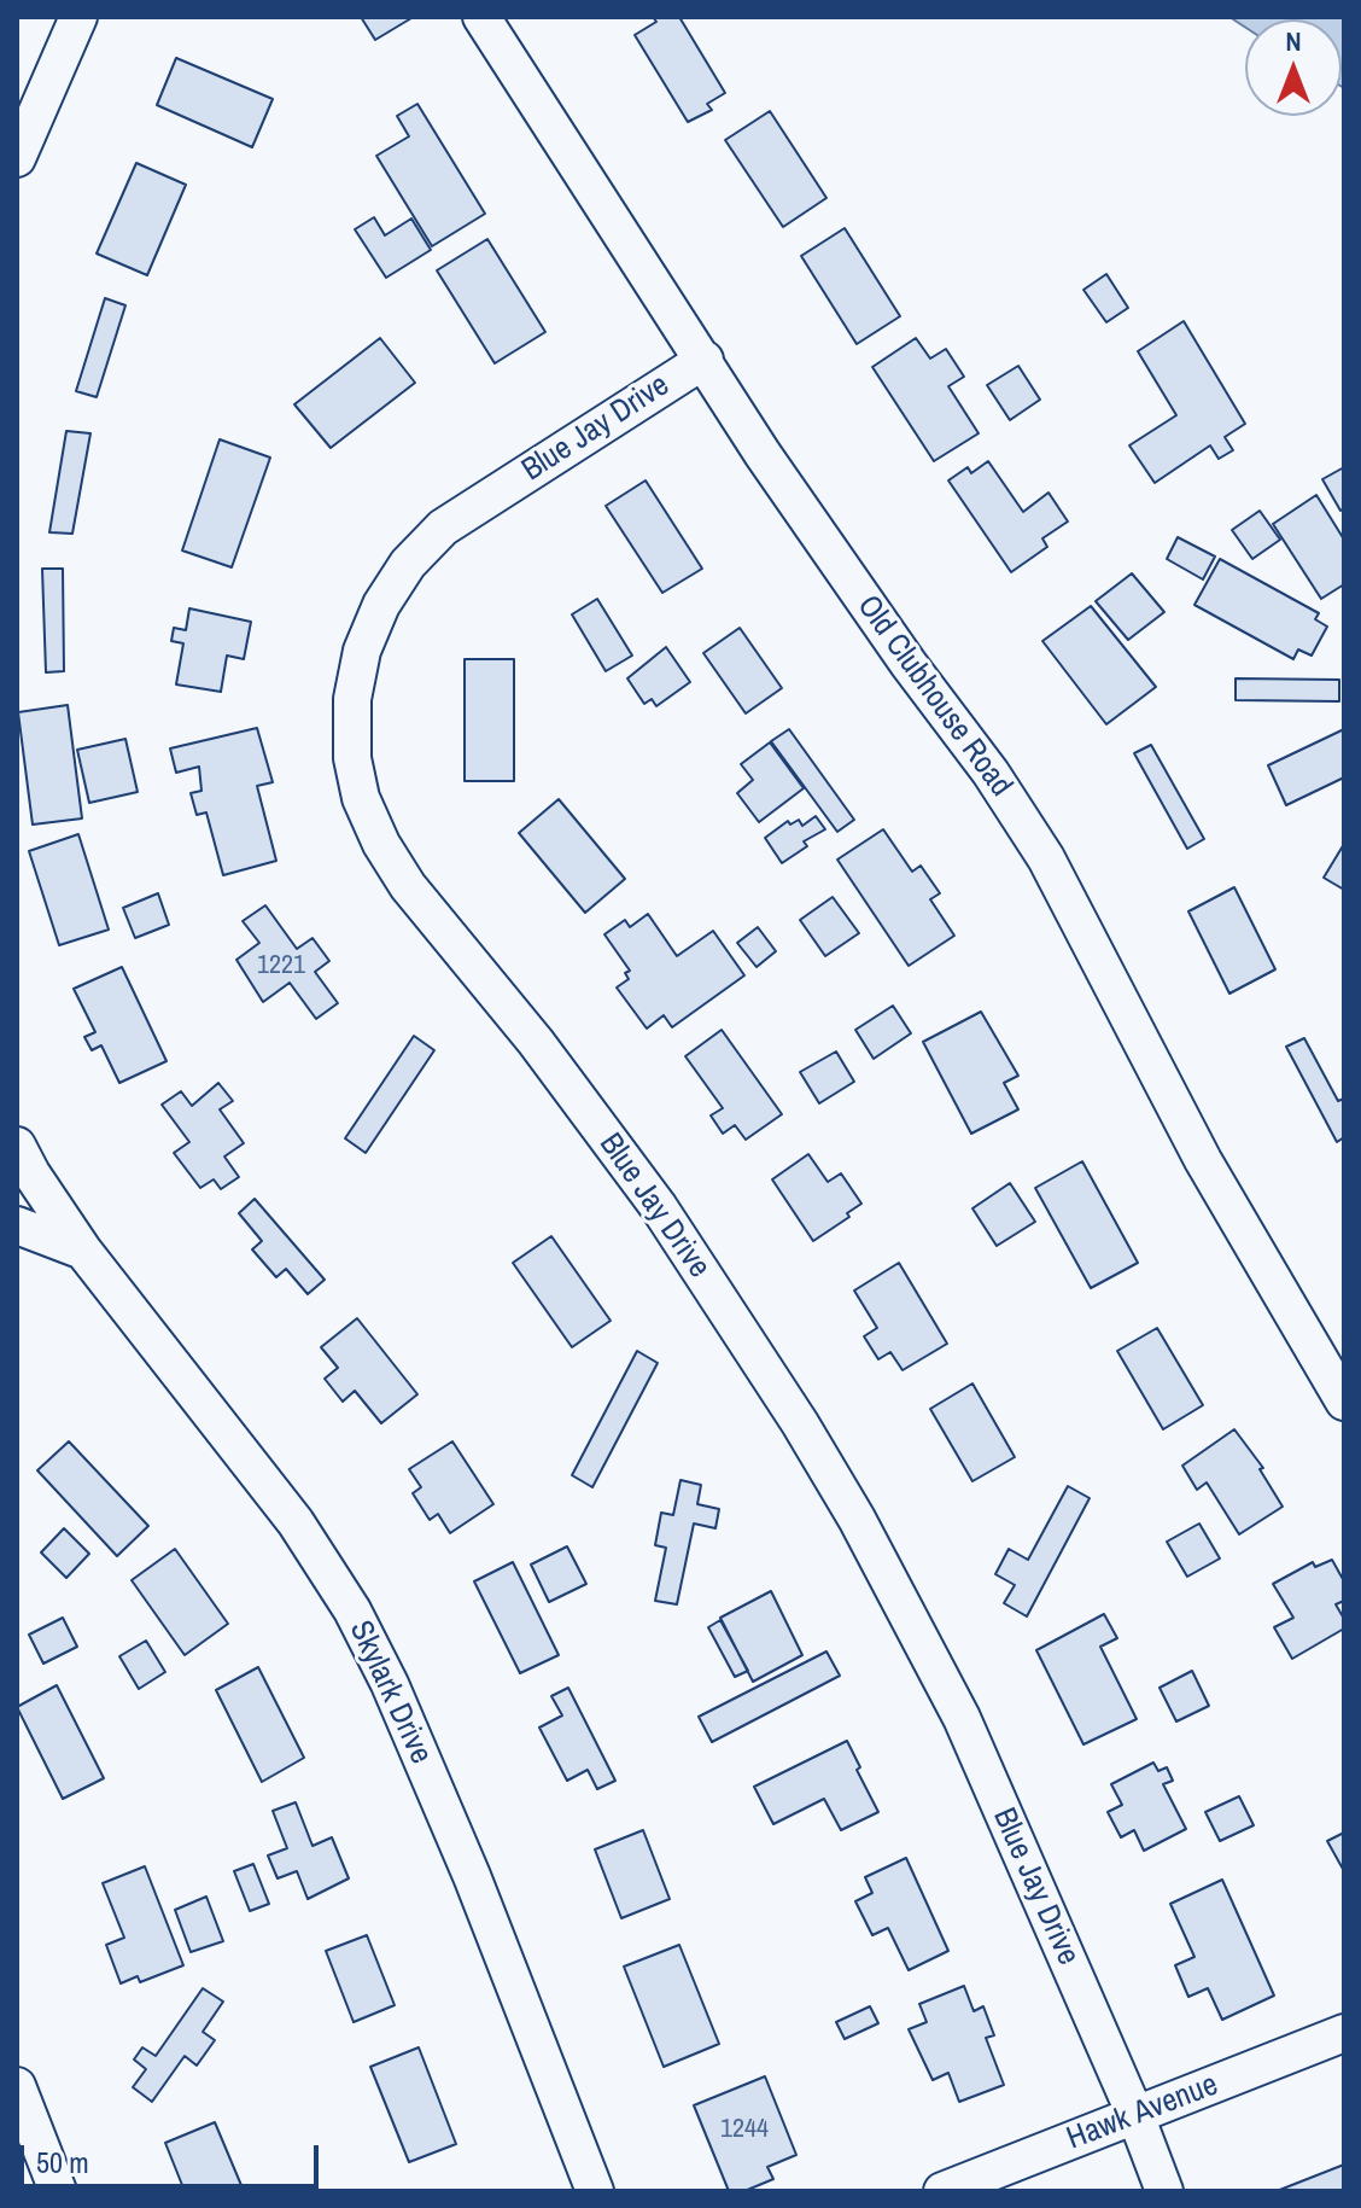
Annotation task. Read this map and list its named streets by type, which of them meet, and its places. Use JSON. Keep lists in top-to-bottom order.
{
  "streets": {
    "street": [
      "Blue Jay Drive",
      "Old Clubhouse Road",
      "Skylark Drive",
      "Hawk Avenue"
    ]
  },
  "crossings": [
    ["Blue Jay Drive", "Old Clubhouse Road"],
    ["Blue Jay Drive", "Hawk Avenue"]
  ],
  "house_numbers": ["1221", "1244"],
  "scale_bar": "50 m",
  "north": "top"
}
